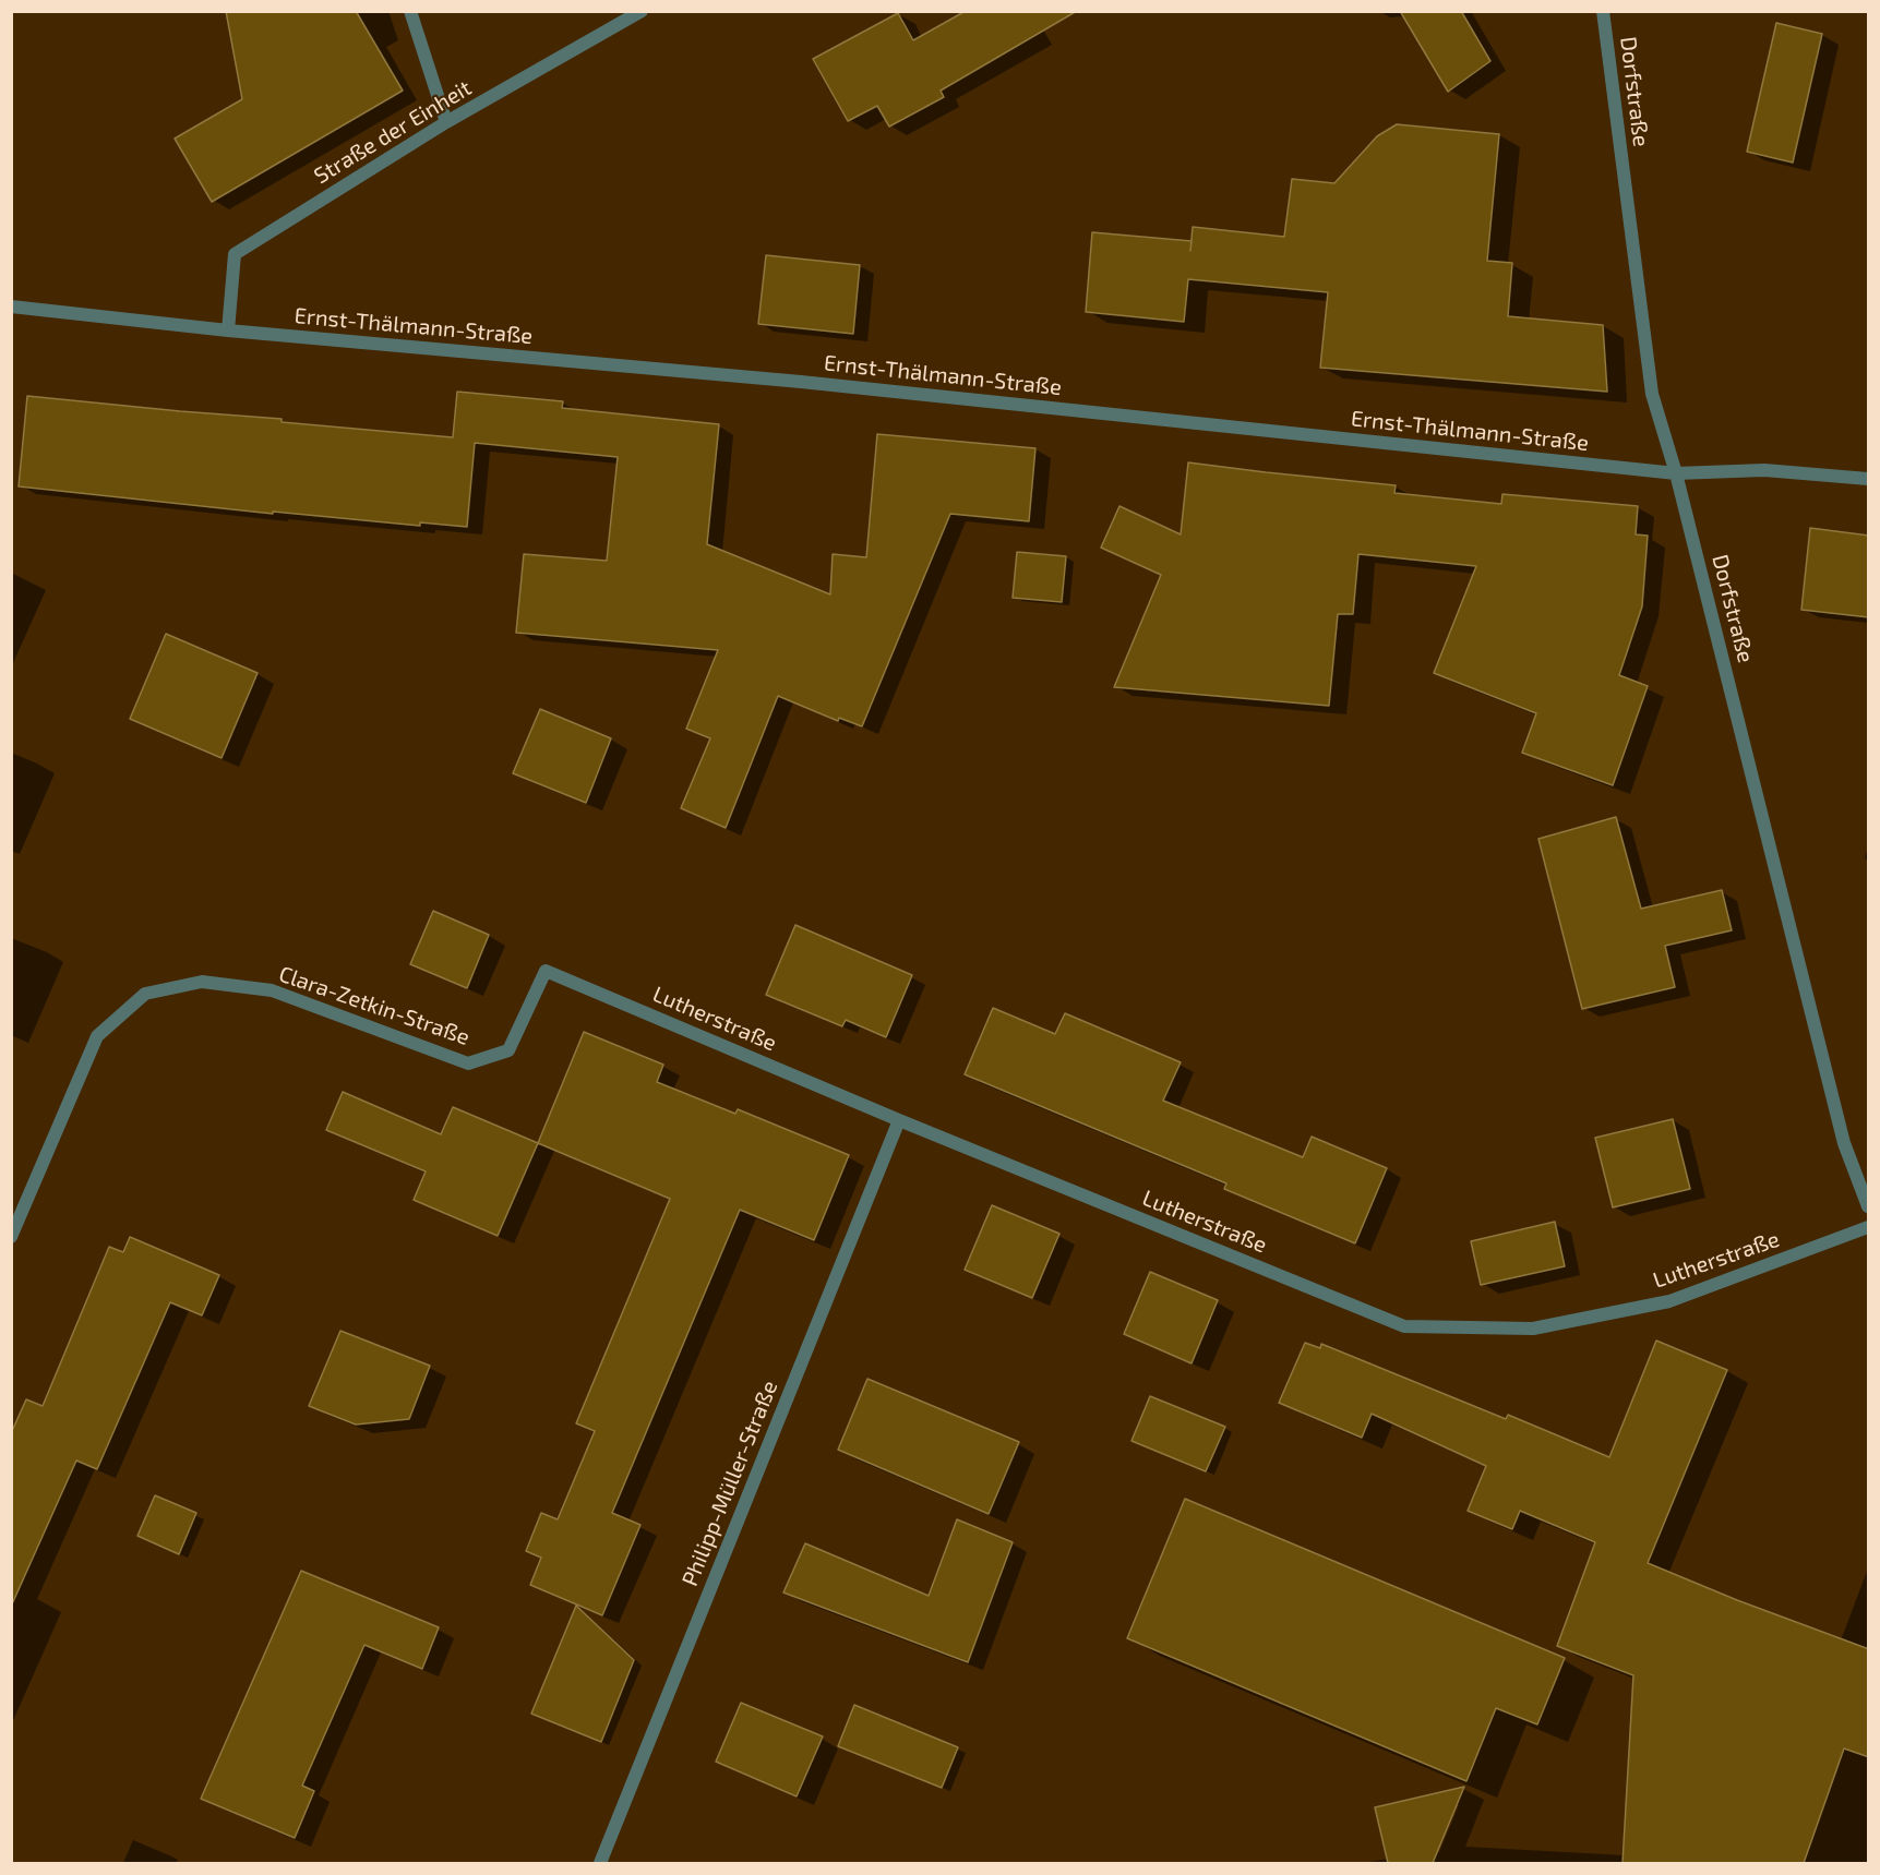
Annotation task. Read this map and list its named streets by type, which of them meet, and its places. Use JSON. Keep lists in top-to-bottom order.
{
  "streets": {
    "street": [
      "Dorfstraße",
      "Straße der Einheit",
      "Ernst-Thälmann-Straße",
      "Clara-Zetkin-Straße",
      "Lutherstraße",
      "Philipp-Müller-Straße"
    ]
  },
  "crossings": [
    ["Dorfstraße", "Ernst-Thälmann-Straße"],
    ["Straße der Einheit", "Ernst-Thälmann-Straße"],
    ["Clara-Zetkin-Straße", "Lutherstraße"],
    ["Lutherstraße", "Philipp-Müller-Straße"]
  ]
}
